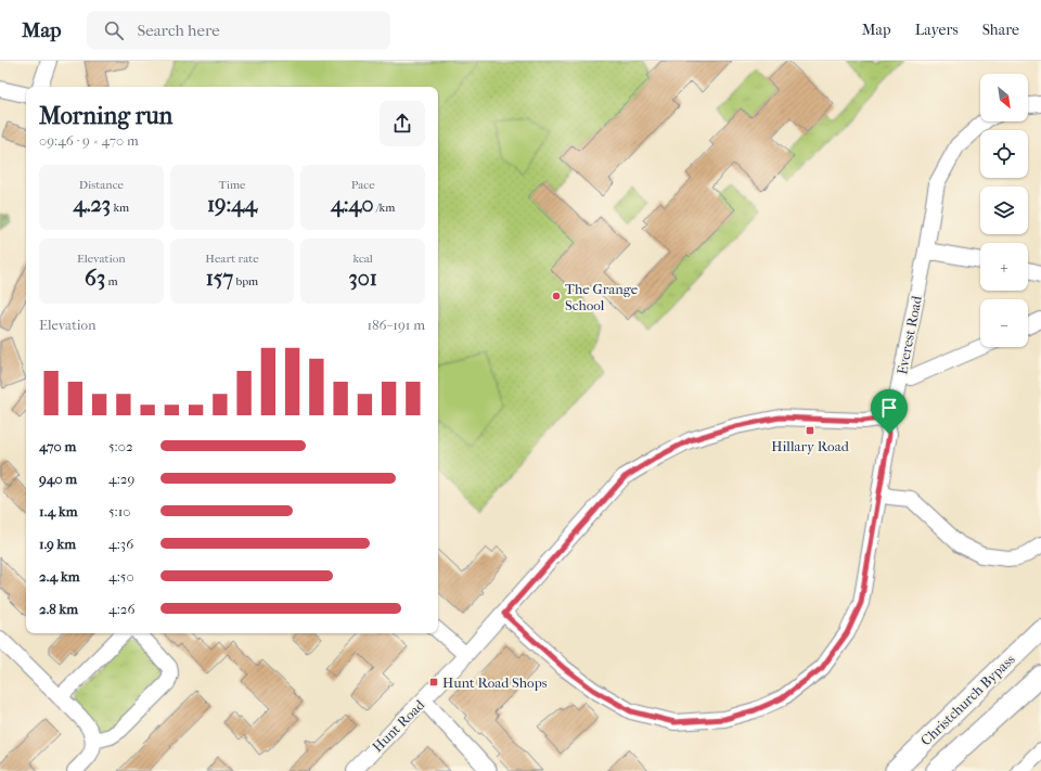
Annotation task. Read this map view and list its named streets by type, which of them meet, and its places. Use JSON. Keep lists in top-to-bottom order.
{
  "streets": {
    "main road": ["Christchurch Bypass"],
    "street": ["Everest Road", "Hunt Road"]
  },
  "crossings": [
    ["Everest Road", "Hunt Road"]
  ],
  "places": {
    "other": ["The Grange School"],
    "transit": ["Hillary Road", "Hunt Road Shops"]
  },
  "north": "bottom right",
  "page": {
    "header": "Map",
    "search": "Search here",
    "nav": ["Map", "Layers", "Share"],
    "map_buttons": ["+", "−"],
    "heading": ["Morning run", "09:46 · 9 × 470 m"],
    "stats": [
      ["Distance", "4.23 km"],
      ["Time", "19:44"],
      ["Pace", "4:40 /km"],
      ["Elevation", "63 m"],
      ["Heart rate", "157 bpm"],
      ["kcal", "301"]
    ],
    "chart": ["Elevation", "186–191 m"],
    "list": [
      {
        "name": "470 m",
        "note": "5:02"
      },
      {
        "name": "940 m",
        "note": "4:29"
      },
      {
        "name": "1.4 km",
        "note": "5:10"
      },
      {
        "name": "1.9 km",
        "note": "4:36"
      },
      {
        "name": "2.4 km",
        "note": "4:50"
      },
      {
        "name": "2.8 km",
        "note": "4:26"
      }
    ]
  }
}
